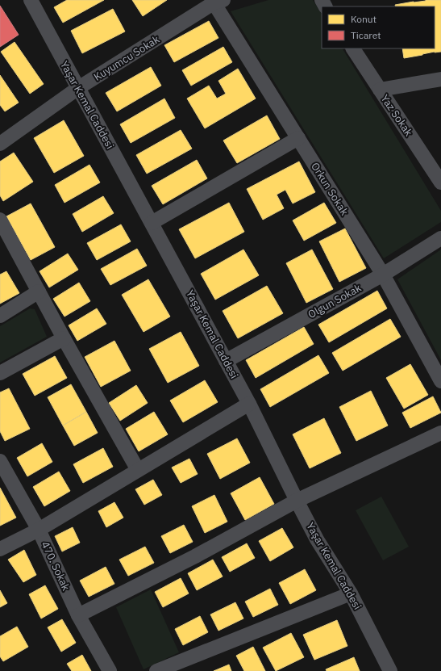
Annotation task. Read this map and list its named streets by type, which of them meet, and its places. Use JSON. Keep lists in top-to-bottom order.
{
  "streets": {
    "street": [
      "Kuyumcu Sokak",
      "Yaşar Kemal Caddesi",
      "Yaz Sokak",
      "Orkun Sokak",
      "Olgun Sokak",
      "470. Sokak"
    ]
  },
  "crossings": [
    ["Kuyumcu Sokak", "Yaşar Kemal Caddesi"],
    ["Kuyumcu Sokak", "Orkun Sokak"],
    ["Yaşar Kemal Caddesi", "Olgun Sokak"],
    ["Orkun Sokak", "Olgun Sokak"]
  ],
  "legend": ["Konut", "Ticaret"]
}
